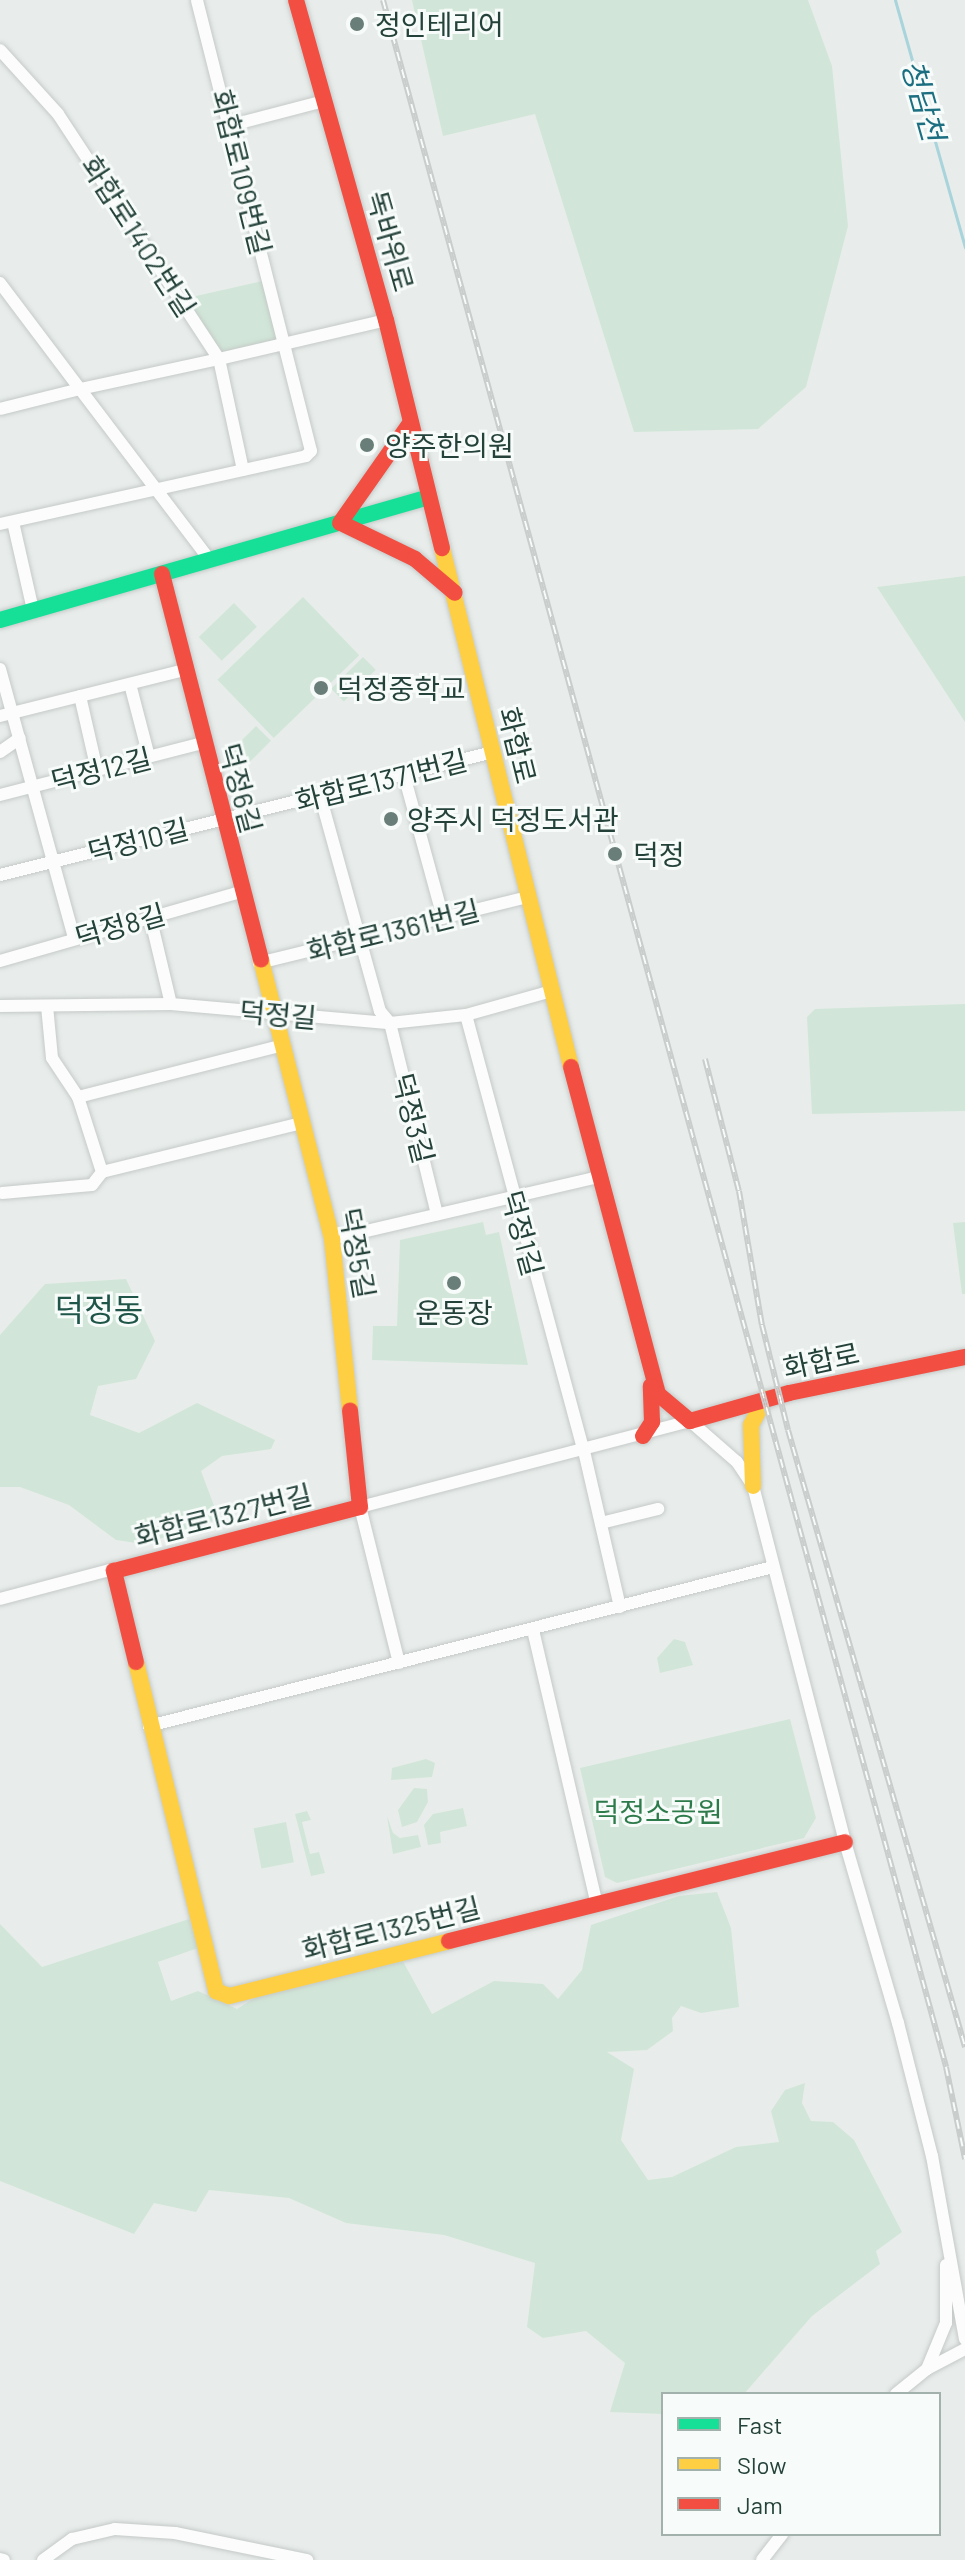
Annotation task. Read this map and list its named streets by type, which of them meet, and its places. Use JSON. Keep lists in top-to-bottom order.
{
  "streets": {
    "main road": [
      "독바위로",
      "화합로",
      "덕정6길",
      "덕정5길",
      "화합로1327번길",
      "화합로1325번길"
    ],
    "street": [
      "화합로109번길",
      "화합로1402번길",
      "덕정12길",
      "화합로1371번길",
      "덕정10길",
      "덕정8길",
      "화합로1361번길",
      "덕정길",
      "덕정3길",
      "덕정1길"
    ]
  },
  "crossings": [
    ["독바위로", "화합로"],
    ["화합로", "화합로1371번길"],
    ["화합로", "화합로1361번길"],
    ["화합로", "덕정길"],
    ["화합로", "화합로1327번길"],
    ["덕정12길", "덕정6길"],
    ["덕정12길", "덕정10길"],
    ["화합로1371번길", "덕정6길"],
    ["화합로1371번길", "덕정10길"],
    ["화합로1371번길", "덕정3길"],
    ["덕정6길", "덕정10길"],
    ["덕정6길", "덕정8길"],
    ["덕정6길", "화합로1361번길"],
    ["덕정6길", "덕정길"],
    ["덕정6길", "덕정5길"],
    ["덕정10길", "덕정8길"],
    ["화합로1361번길", "덕정3길"],
    ["덕정길", "덕정3길"],
    ["덕정길", "덕정1길"],
    ["덕정길", "덕정5길"],
    ["덕정1길", "화합로1327번길"],
    ["덕정5길", "화합로1327번길"],
    ["화합로1327번길", "화합로1325번길"]
  ],
  "districts": ["덕정동"],
  "water": ["청담천"],
  "parks": ["덕정소공원"],
  "places": [
    "정인테리어",
    "양주한의원",
    "덕정중학교",
    "양주시 덕정도서관",
    "덕정",
    "운동장"
  ],
  "legend": ["Fast", "Slow", "Jam"]
}
